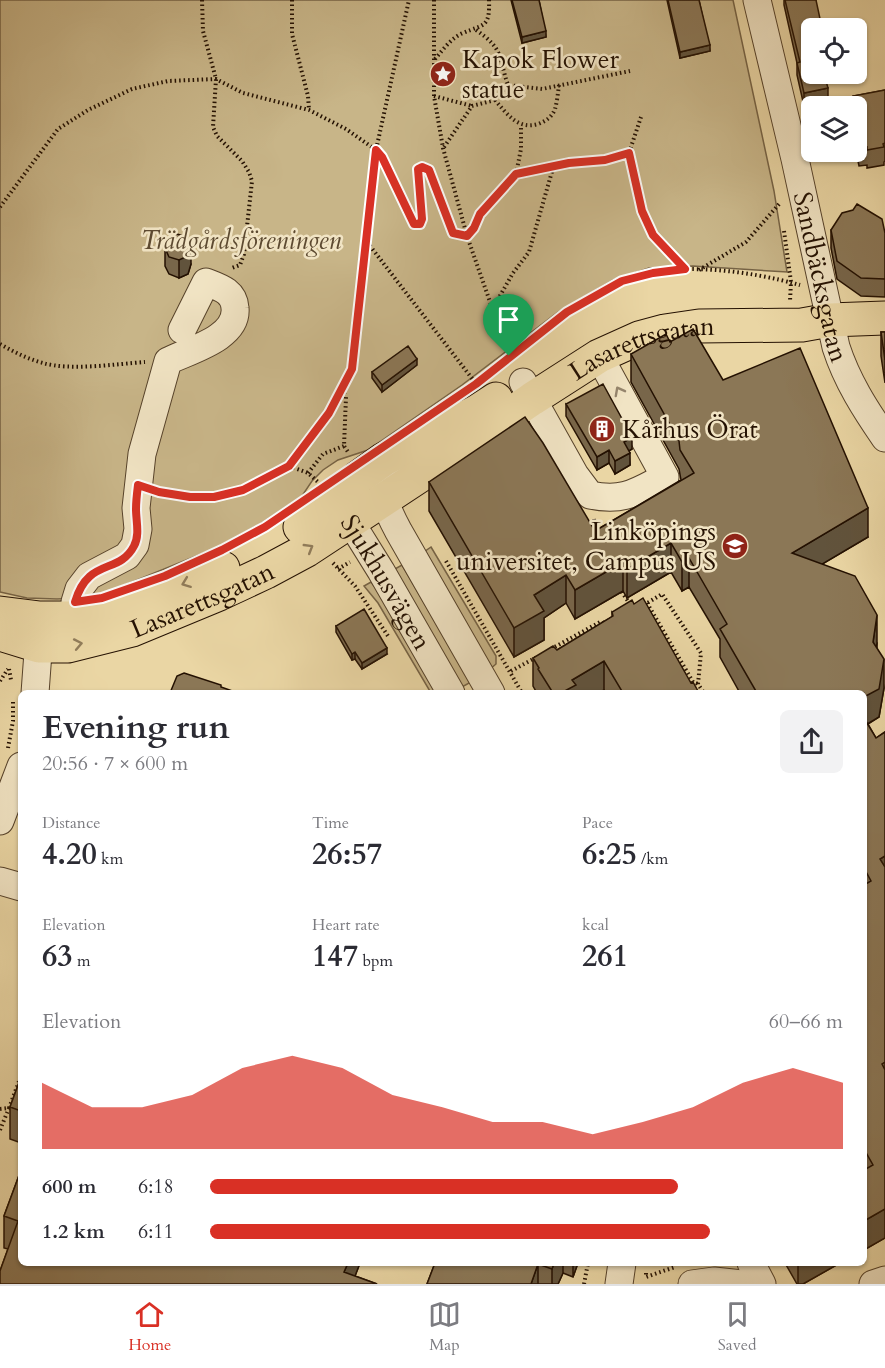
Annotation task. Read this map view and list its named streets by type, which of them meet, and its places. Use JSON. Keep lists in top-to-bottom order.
{
  "streets": {
    "main road": ["Lasarettsgatan"],
    "street": ["Sandbäcksgatan", "Sjukhusvägen"]
  },
  "crossings": [
    ["Sandbäcksgatan", "Lasarettsgatan"],
    ["Lasarettsgatan", "Sjukhusvägen"]
  ],
  "parks": ["Trädgårdsföreningen"],
  "places": {
    "place": ["Kapok Flower statue"],
    "building": ["Kårhus Örat"],
    "school or university": ["Linköpings universitet, Campus US"]
  },
  "page": {
    "heading": ["Evening run", "20:56 · 7 × 600 m"],
    "stats": [
      ["Distance", "4.20 km"],
      ["Time", "26:57"],
      ["Pace", "6:25 /km"],
      ["Elevation", "63 m"],
      ["Heart rate", "147 bpm"],
      ["kcal", "261"]
    ],
    "chart": ["Elevation", "60–66 m"],
    "list": [
      {
        "name": "600 m",
        "note": "6:18"
      },
      {
        "name": "1.2 km",
        "note": "6:11"
      }
    ],
    "tabs": ["Home", "Map", "Saved"]
  }
}
